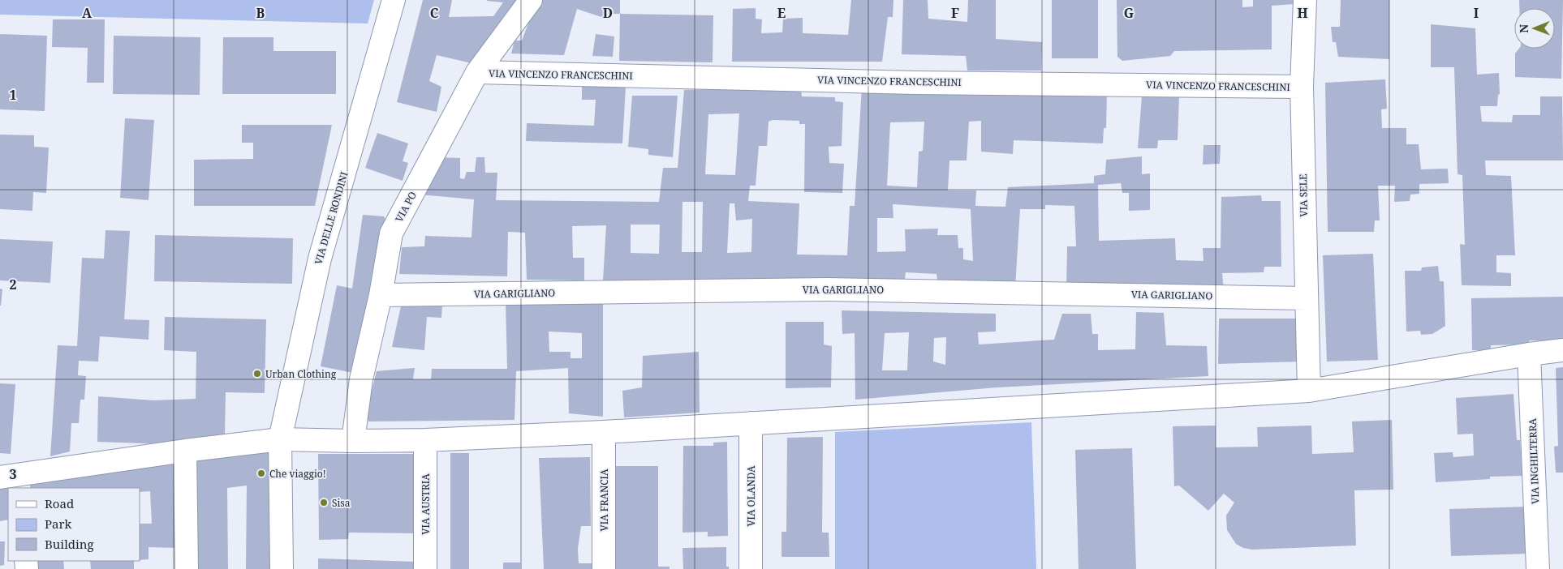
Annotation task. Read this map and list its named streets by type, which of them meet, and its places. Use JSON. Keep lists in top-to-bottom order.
{
  "streets": {
    "street": [
      "VIA VINCENZO FRANCESCHINI",
      "VIA SELE",
      "VIA PO",
      "VIA DELLE RONDINI",
      "VIA GARIGLIANO",
      "VIA INGHILTERRA",
      "VIA OLANDA",
      "VIA FRANCIA",
      "VIA AUSTRIA"
    ]
  },
  "crossings": [
    ["VIA VINCENZO FRANCESCHINI", "VIA SELE"],
    ["VIA VINCENZO FRANCESCHINI", "VIA PO"],
    ["VIA SELE", "VIA GARIGLIANO"],
    ["VIA PO", "VIA GARIGLIANO"]
  ],
  "places": ["Urban Clothing", "Che viaggio!", "Sisa"],
  "legend": ["Road", "Park", "Building"],
  "north": "left",
  "grid": {
    "columns": [
      "A",
      "B",
      "C",
      "D",
      "E",
      "F",
      "G",
      "H",
      "I"
    ],
    "rows": ["1", "2", "3"]
  }
}
